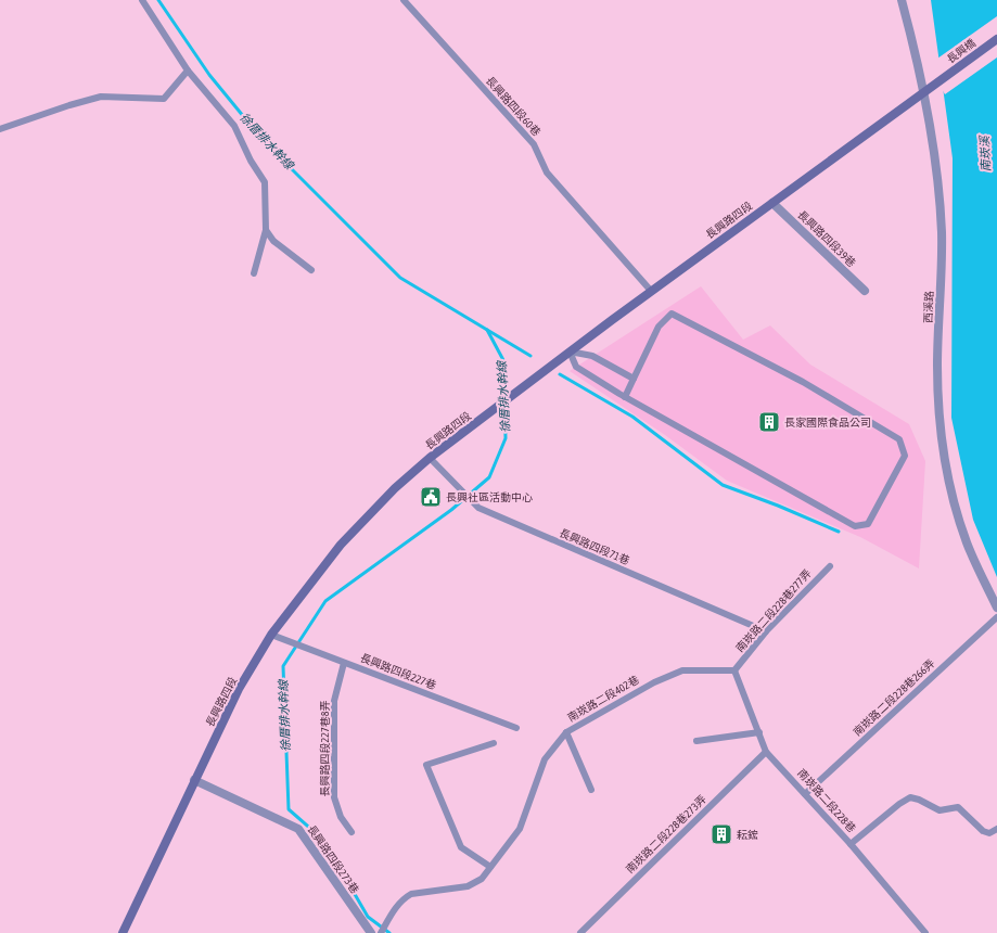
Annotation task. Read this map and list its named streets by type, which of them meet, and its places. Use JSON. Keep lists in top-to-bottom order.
{
  "streets": {
    "street": [
      "長興橋",
      "長興路四段",
      "長興路四段39巷",
      "西溪路",
      "長興路四段273巷"
    ],
    "lane": [
      "長興路四段60巷",
      "長興路四段71巷",
      "南崁路二段228巷277弄",
      "長興路四段227巷",
      "南崁路二段228巷266弄",
      "南崁路二段402巷",
      "長興路四段227巷8弄",
      "南崁路二段228巷",
      "南崁路二段228巷273弄"
    ]
  },
  "crossings": [
    ["長興橋", "長興路四段"],
    ["長興路四段60巷", "長興路四段"],
    ["長興路四段", "長興路四段39巷"],
    ["長興路四段", "西溪路"],
    ["長興路四段", "長興路四段71巷"],
    ["長興路四段", "長興路四段227巷"],
    ["長興路四段", "長興路四段273巷"],
    ["長興路四段71巷", "南崁路二段228巷277弄"],
    ["南崁路二段228巷277弄", "南崁路二段402巷"],
    ["南崁路二段228巷277弄", "南崁路二段228巷"],
    ["長興路四段227巷", "長興路四段227巷8弄"],
    ["南崁路二段228巷266弄", "南崁路二段228巷"],
    ["南崁路二段402巷", "南崁路二段228巷"],
    ["南崁路二段228巷", "南崁路二段228巷273弄"]
  ],
  "water": ["徐厝排水幹線", "南崁溪"],
  "places": {
    "building": ["長家國際食品公司", "耘鋐"],
    "public building": ["長興社區活動中心"]
  }
}
